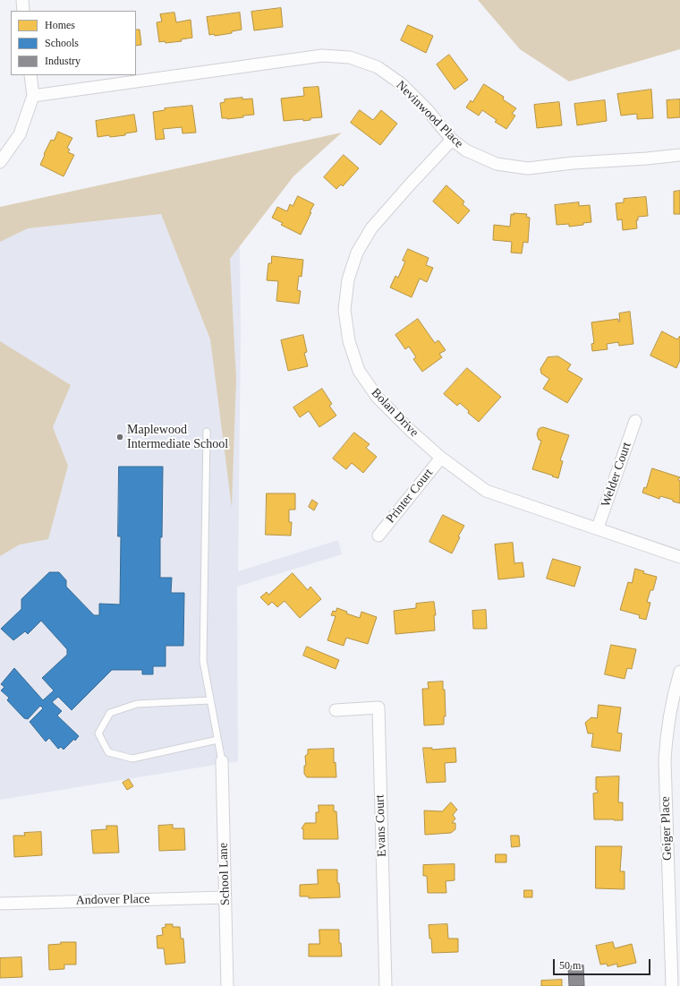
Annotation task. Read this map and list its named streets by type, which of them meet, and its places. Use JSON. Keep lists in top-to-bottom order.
{
  "streets": {
    "street": [
      "Nevinwood Place",
      "Bolan Drive",
      "Welder Court",
      "Printer Court",
      "Evans Court",
      "Geiger Place",
      "School Lane",
      "Andover Place"
    ]
  },
  "crossings": [
    ["Nevinwood Place", "Bolan Drive"],
    ["Bolan Drive", "Welder Court"],
    ["Bolan Drive", "Printer Court"],
    ["School Lane", "Andover Place"]
  ],
  "places": ["Maplewood Intermediate School"],
  "legend": ["Homes", "Schools", "Industry"],
  "scale_bar": "50 m"
}
